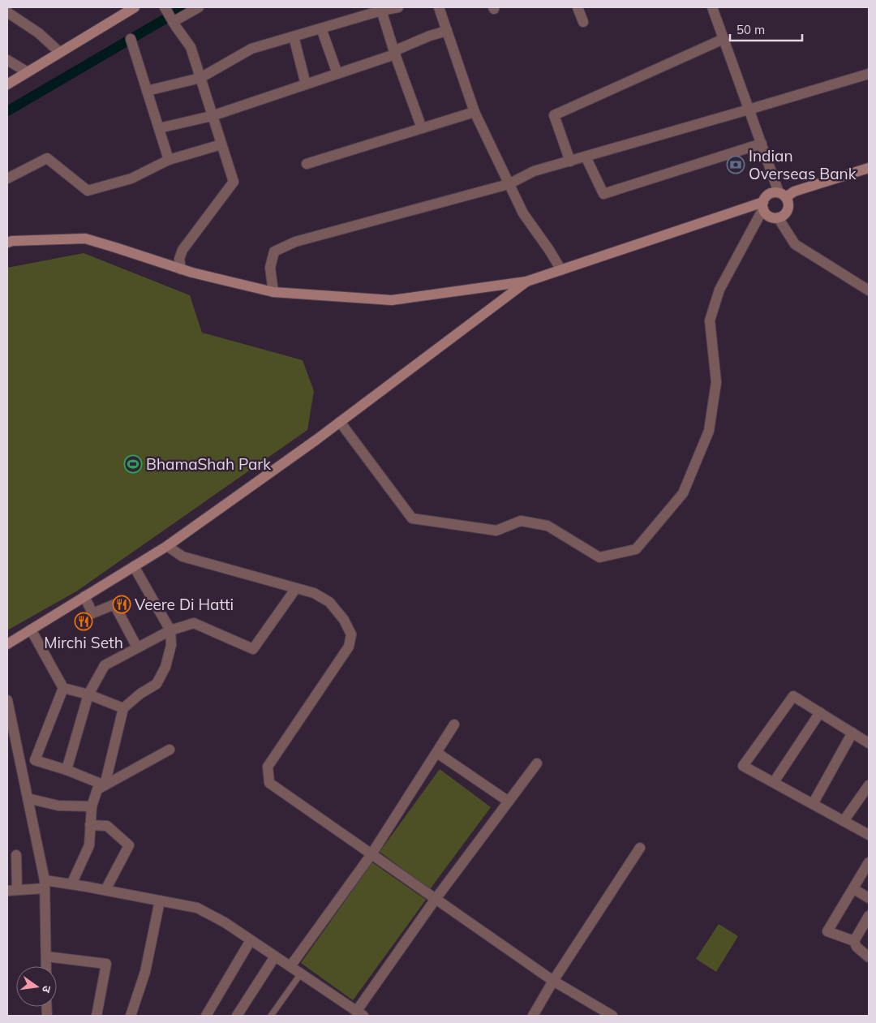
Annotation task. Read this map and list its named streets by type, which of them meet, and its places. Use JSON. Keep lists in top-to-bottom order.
{
  "places": {
    "bank": ["Indian Overseas Bank"],
    "sports": ["BhamaShah Park"],
    "restaurant": ["Veere Di Hatti", "Mirchi Seth"]
  },
  "scale_bar": "50 m",
  "north": "right"
}
